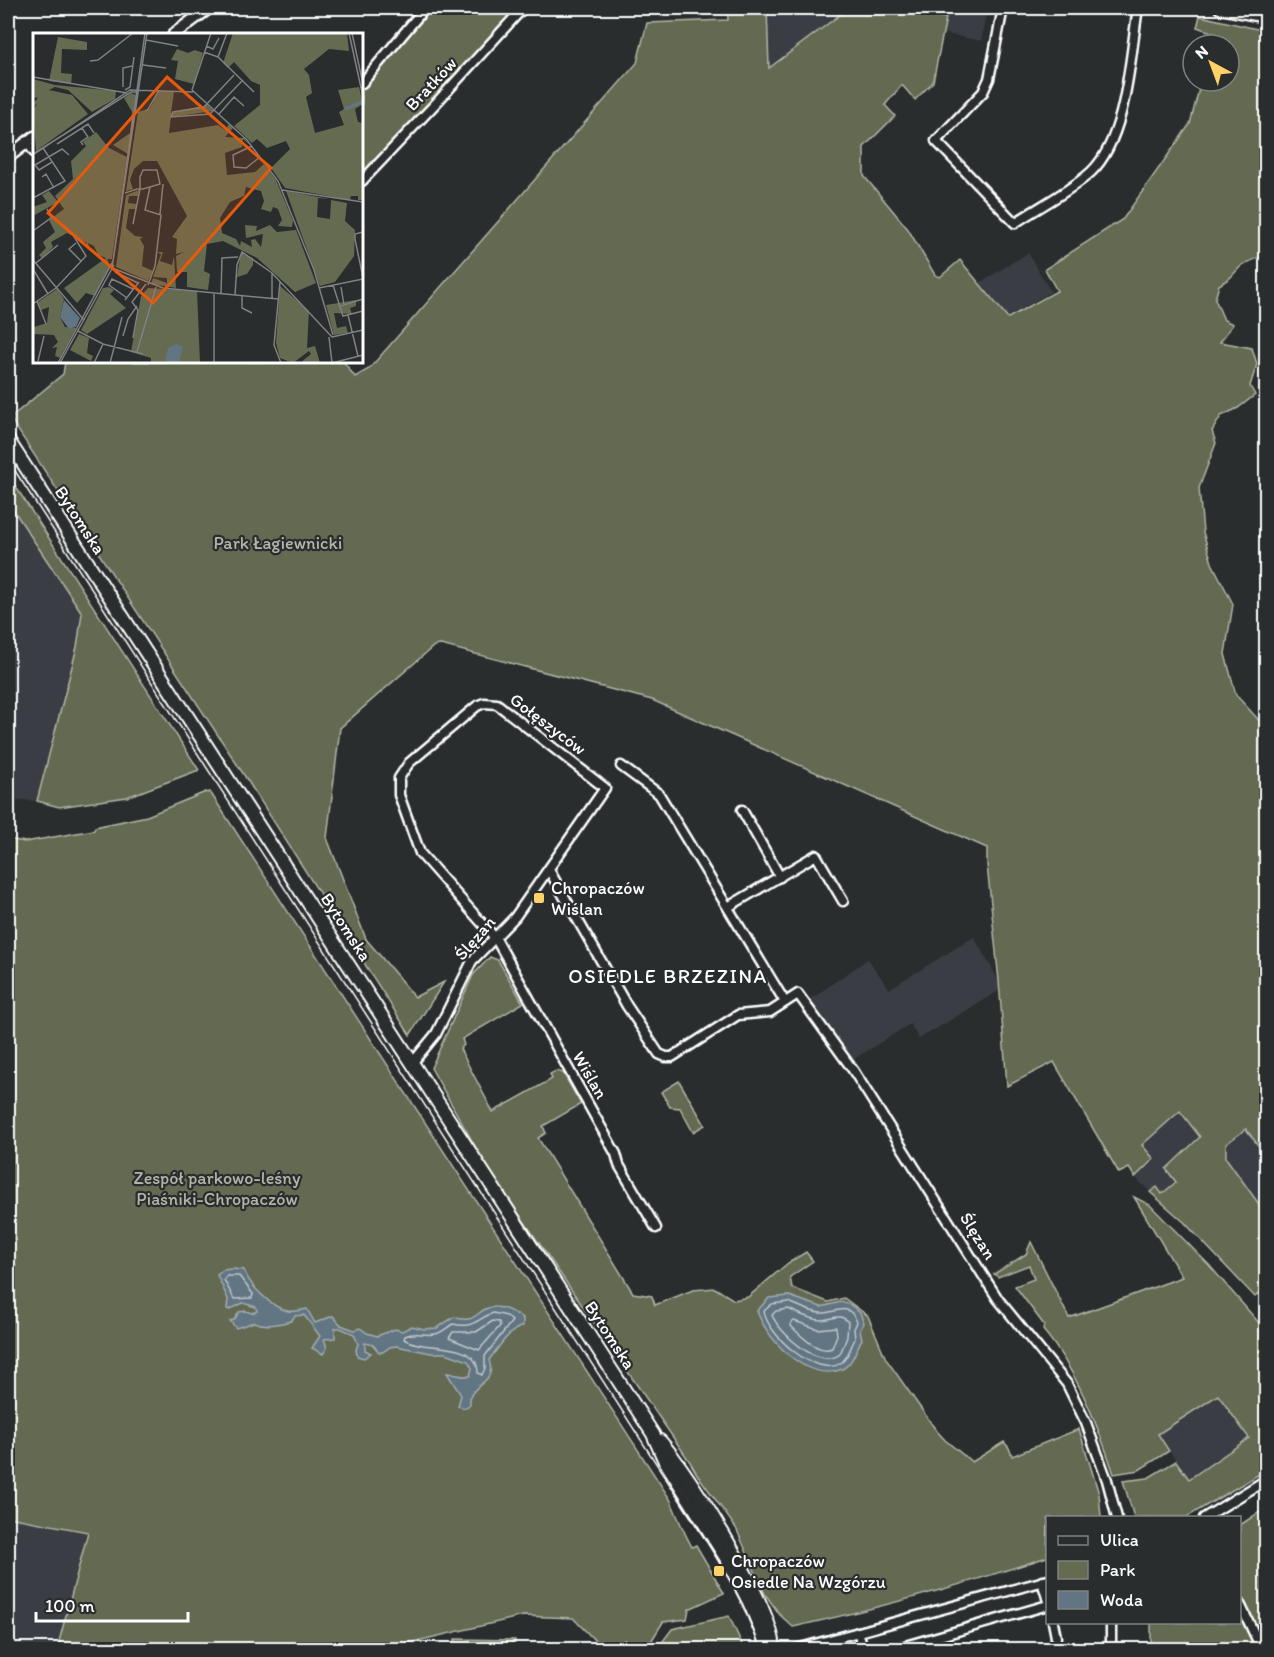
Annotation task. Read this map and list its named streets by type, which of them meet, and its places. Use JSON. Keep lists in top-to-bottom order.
{
  "streets": {
    "main road": ["Bytomska"],
    "street": [
      "Bratków",
      "Gołęszyców",
      "Ślęzan",
      "Wiślan"
    ]
  },
  "crossings": [
    ["Bytomska", "Ślęzan"],
    ["Gołęszyców", "Ślęzan"],
    ["Gołęszyców", "Wiślan"],
    ["Ślęzan", "Wiślan"]
  ],
  "districts": ["OSIEDLE BRZEZINA"],
  "parks": ["Park Łagiewnicki", "Zespół parkowo-leśny Piaśniki-Chropaczów"],
  "places": {
    "transit": ["Chropaczów Wiślan", "Chropaczów Osiedle Na Wzgórzu"]
  },
  "legend": ["Ulica", "Park", "Woda"],
  "scale_bar": "100 m",
  "north": "top left"
}
